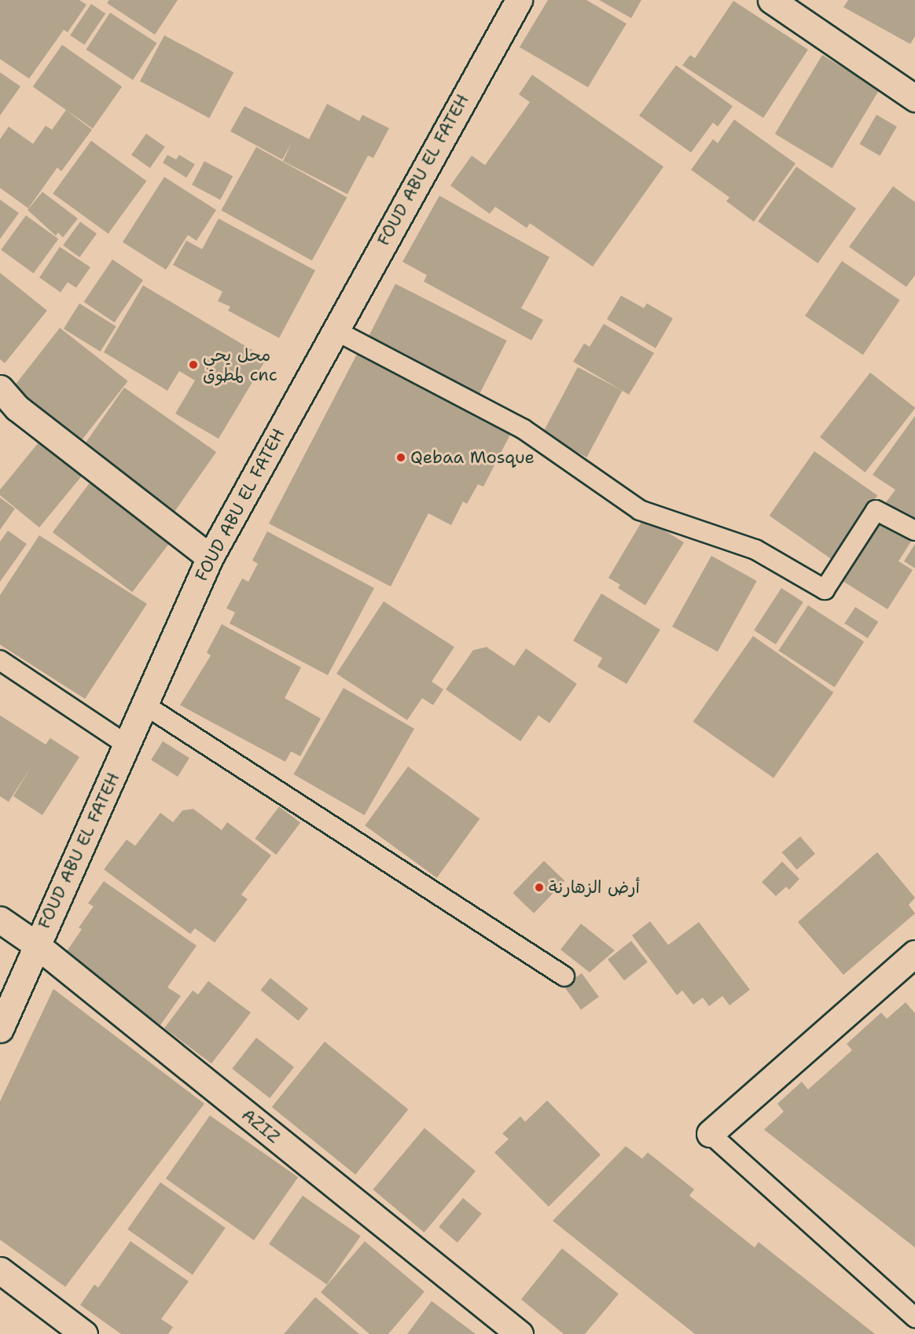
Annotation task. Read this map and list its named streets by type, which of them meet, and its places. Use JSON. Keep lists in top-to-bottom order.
{
  "streets": {
    "street": ["FOUD ABU EL FATEH", "AZIZ"]
  },
  "crossings": [
    ["FOUD ABU EL FATEH", "AZIZ"]
  ],
  "places": ["محل يحي لمطوق cnc", "Qebaa Mosque", "أرض الزهارنة"]
}
